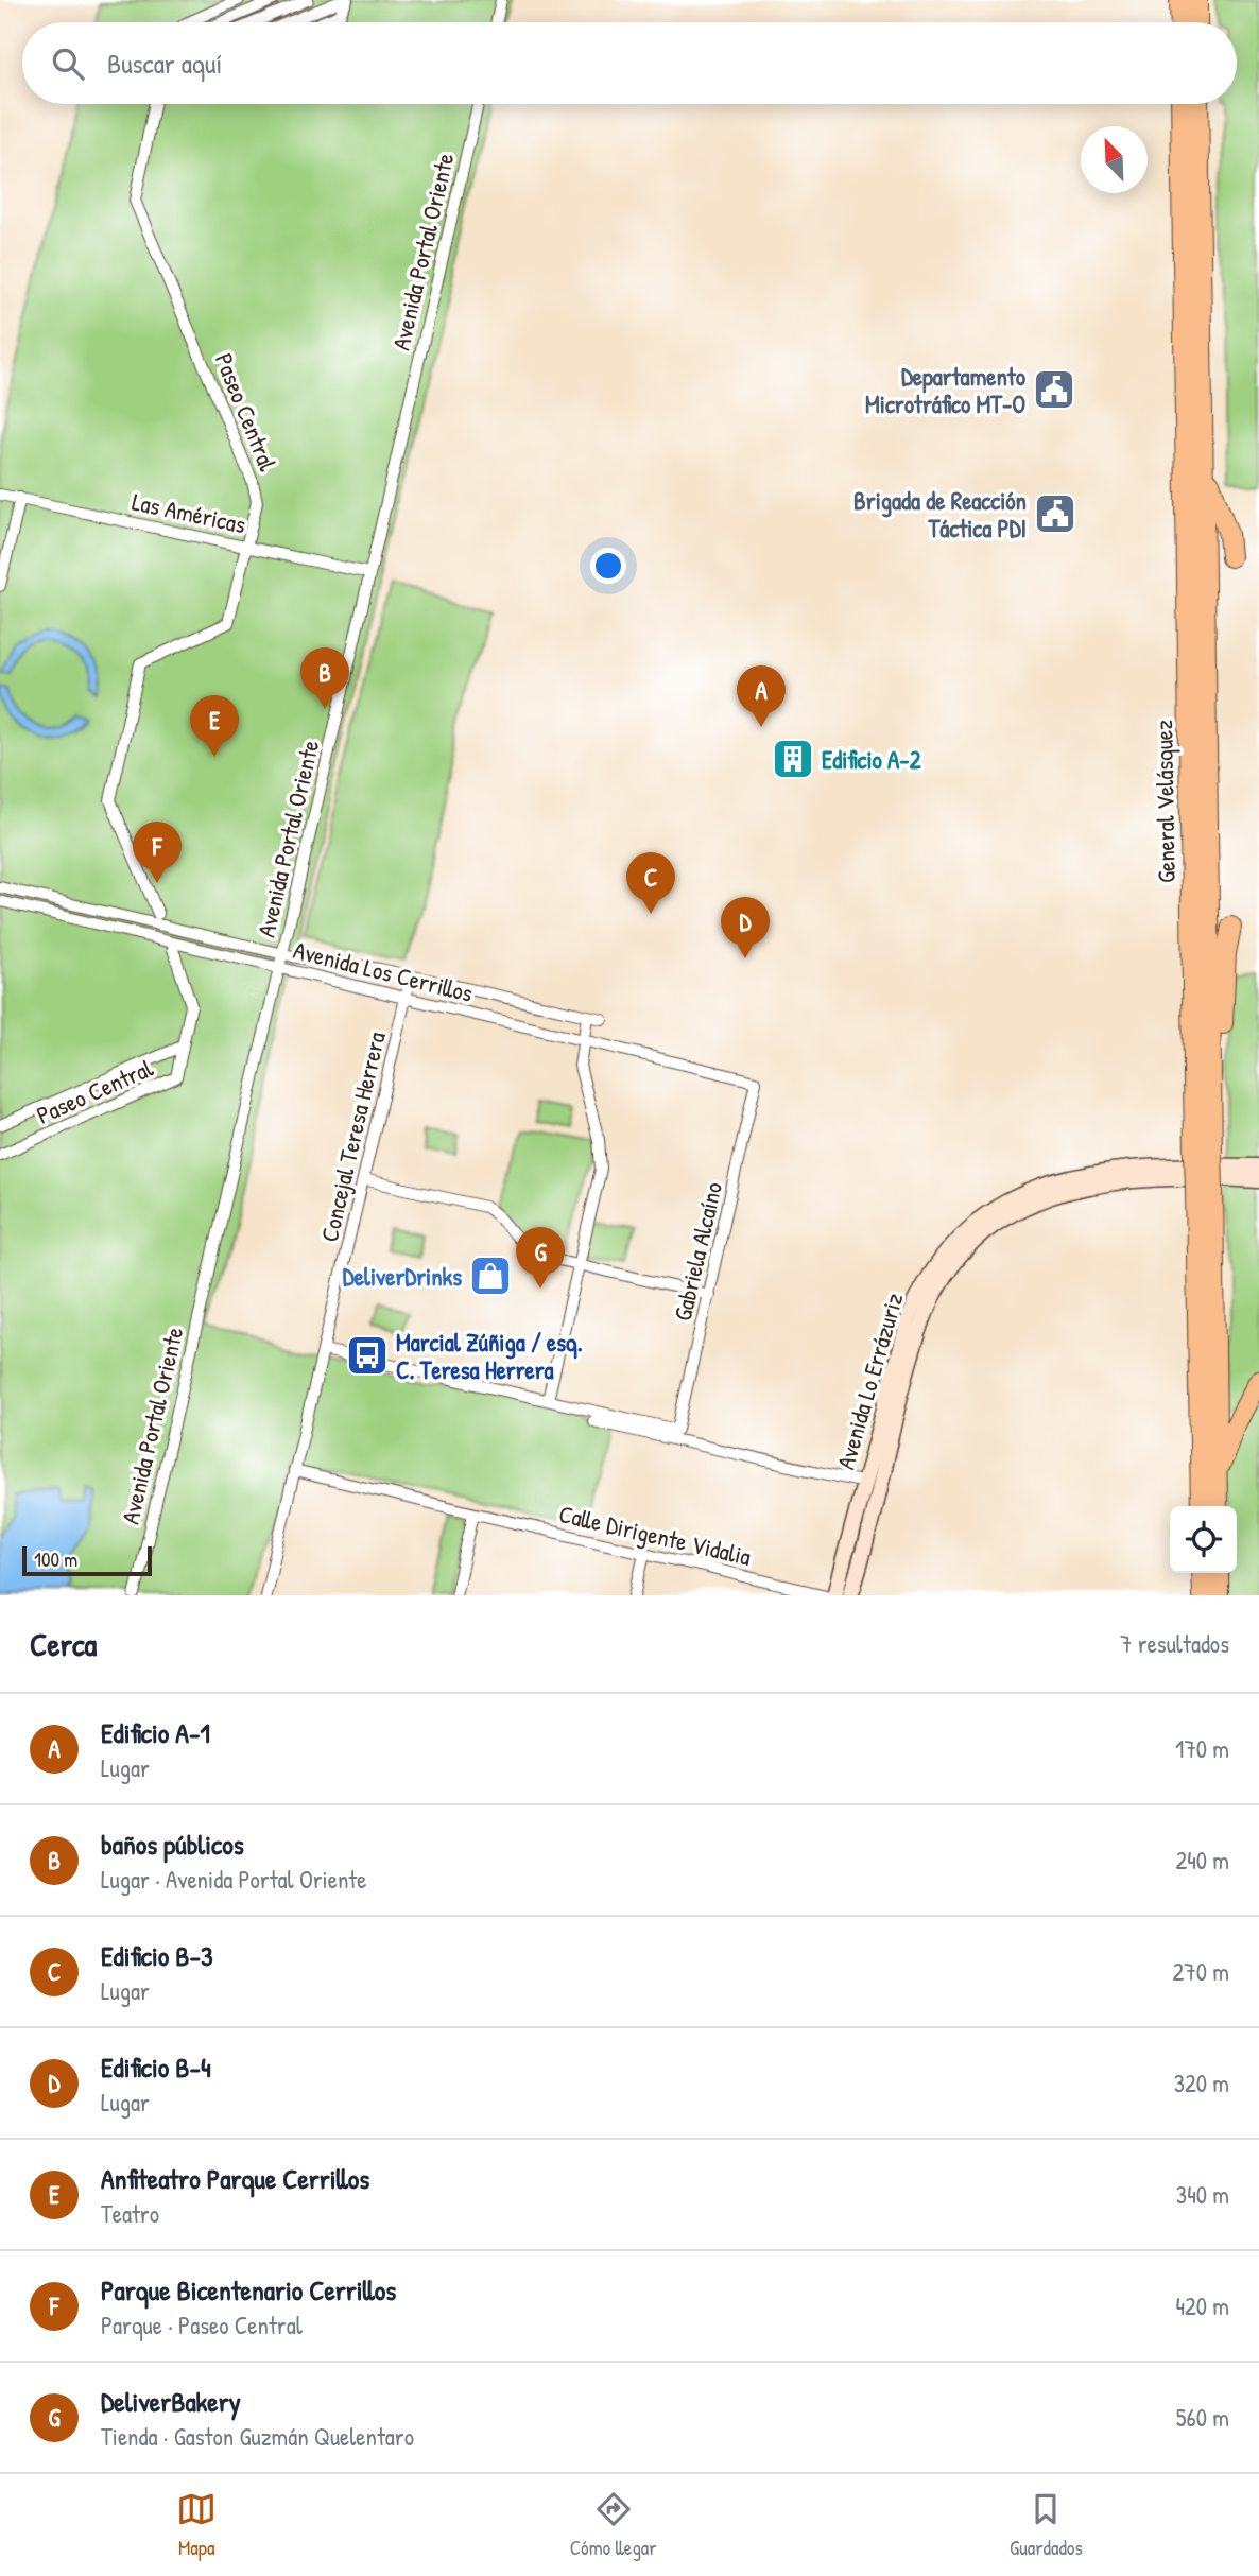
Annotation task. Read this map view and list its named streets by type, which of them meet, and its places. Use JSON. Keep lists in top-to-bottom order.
{
  "streets": {
    "highway": ["General Velásquez"],
    "main road": ["Avenida Lo Errázuriz"],
    "street": [
      "Avenida Portal Oriente",
      "Paseo Central",
      "Las Américas",
      "Avenida Los Cerrillos",
      "Concejal Teresa Herrera",
      "Gabriela Alcaíno",
      "Calle Dirigente Vidalia"
    ]
  },
  "crossings": [
    ["Avenida Portal Oriente", "Las Américas"],
    ["Avenida Portal Oriente", "Avenida Los Cerrillos"],
    ["Paseo Central", "Las Américas"],
    ["Avenida Los Cerrillos", "Concejal Teresa Herrera"],
    ["Avenida Los Cerrillos", "Gabriela Alcaíno"],
    ["Concejal Teresa Herrera", "Calle Dirigente Vidalia"]
  ],
  "places": {
    "public building": ["Departamento Microtráfico MT-O", "Brigada de Reacción Táctica PDI"],
    "building": ["Edificio A-2"],
    "shop": ["DeliverDrinks"],
    "bus stop": ["Marcial Zúñiga / esq. C. Teresa Herrera"]
  },
  "scale_bar": "100 m",
  "north": "top left",
  "page": {
    "search": "Buscar aquí",
    "pins": [
      "B",
      "A",
      "E",
      "F",
      "C",
      "D",
      "G"
    ],
    "scale": "100 m",
    "heading": ["Cerca", "7 resultados"],
    "list": [
      {
        "mark": "A",
        "name": "Edificio A-1",
        "note": "Lugar",
        "value": "170 m"
      },
      {
        "mark": "B",
        "name": "baños públicos",
        "note": "Lugar · Avenida Portal Oriente",
        "value": "240 m"
      },
      {
        "mark": "C",
        "name": "Edificio B-3",
        "note": "Lugar",
        "value": "270 m"
      },
      {
        "mark": "D",
        "name": "Edificio B-4",
        "note": "Lugar",
        "value": "320 m"
      },
      {
        "mark": "E",
        "name": "Anfiteatro Parque Cerrillos",
        "note": "Teatro",
        "value": "340 m"
      },
      {
        "mark": "F",
        "name": "Parque Bicentenario Cerrillos",
        "note": "Parque · Paseo Central",
        "value": "420 m"
      },
      {
        "mark": "G",
        "name": "DeliverBakery",
        "note": "Tienda · Gaston Guzmán Quelentaro",
        "value": "560 m"
      }
    ],
    "nav": ["Mapa", "Cómo llegar", "Guardados"]
  }
}
